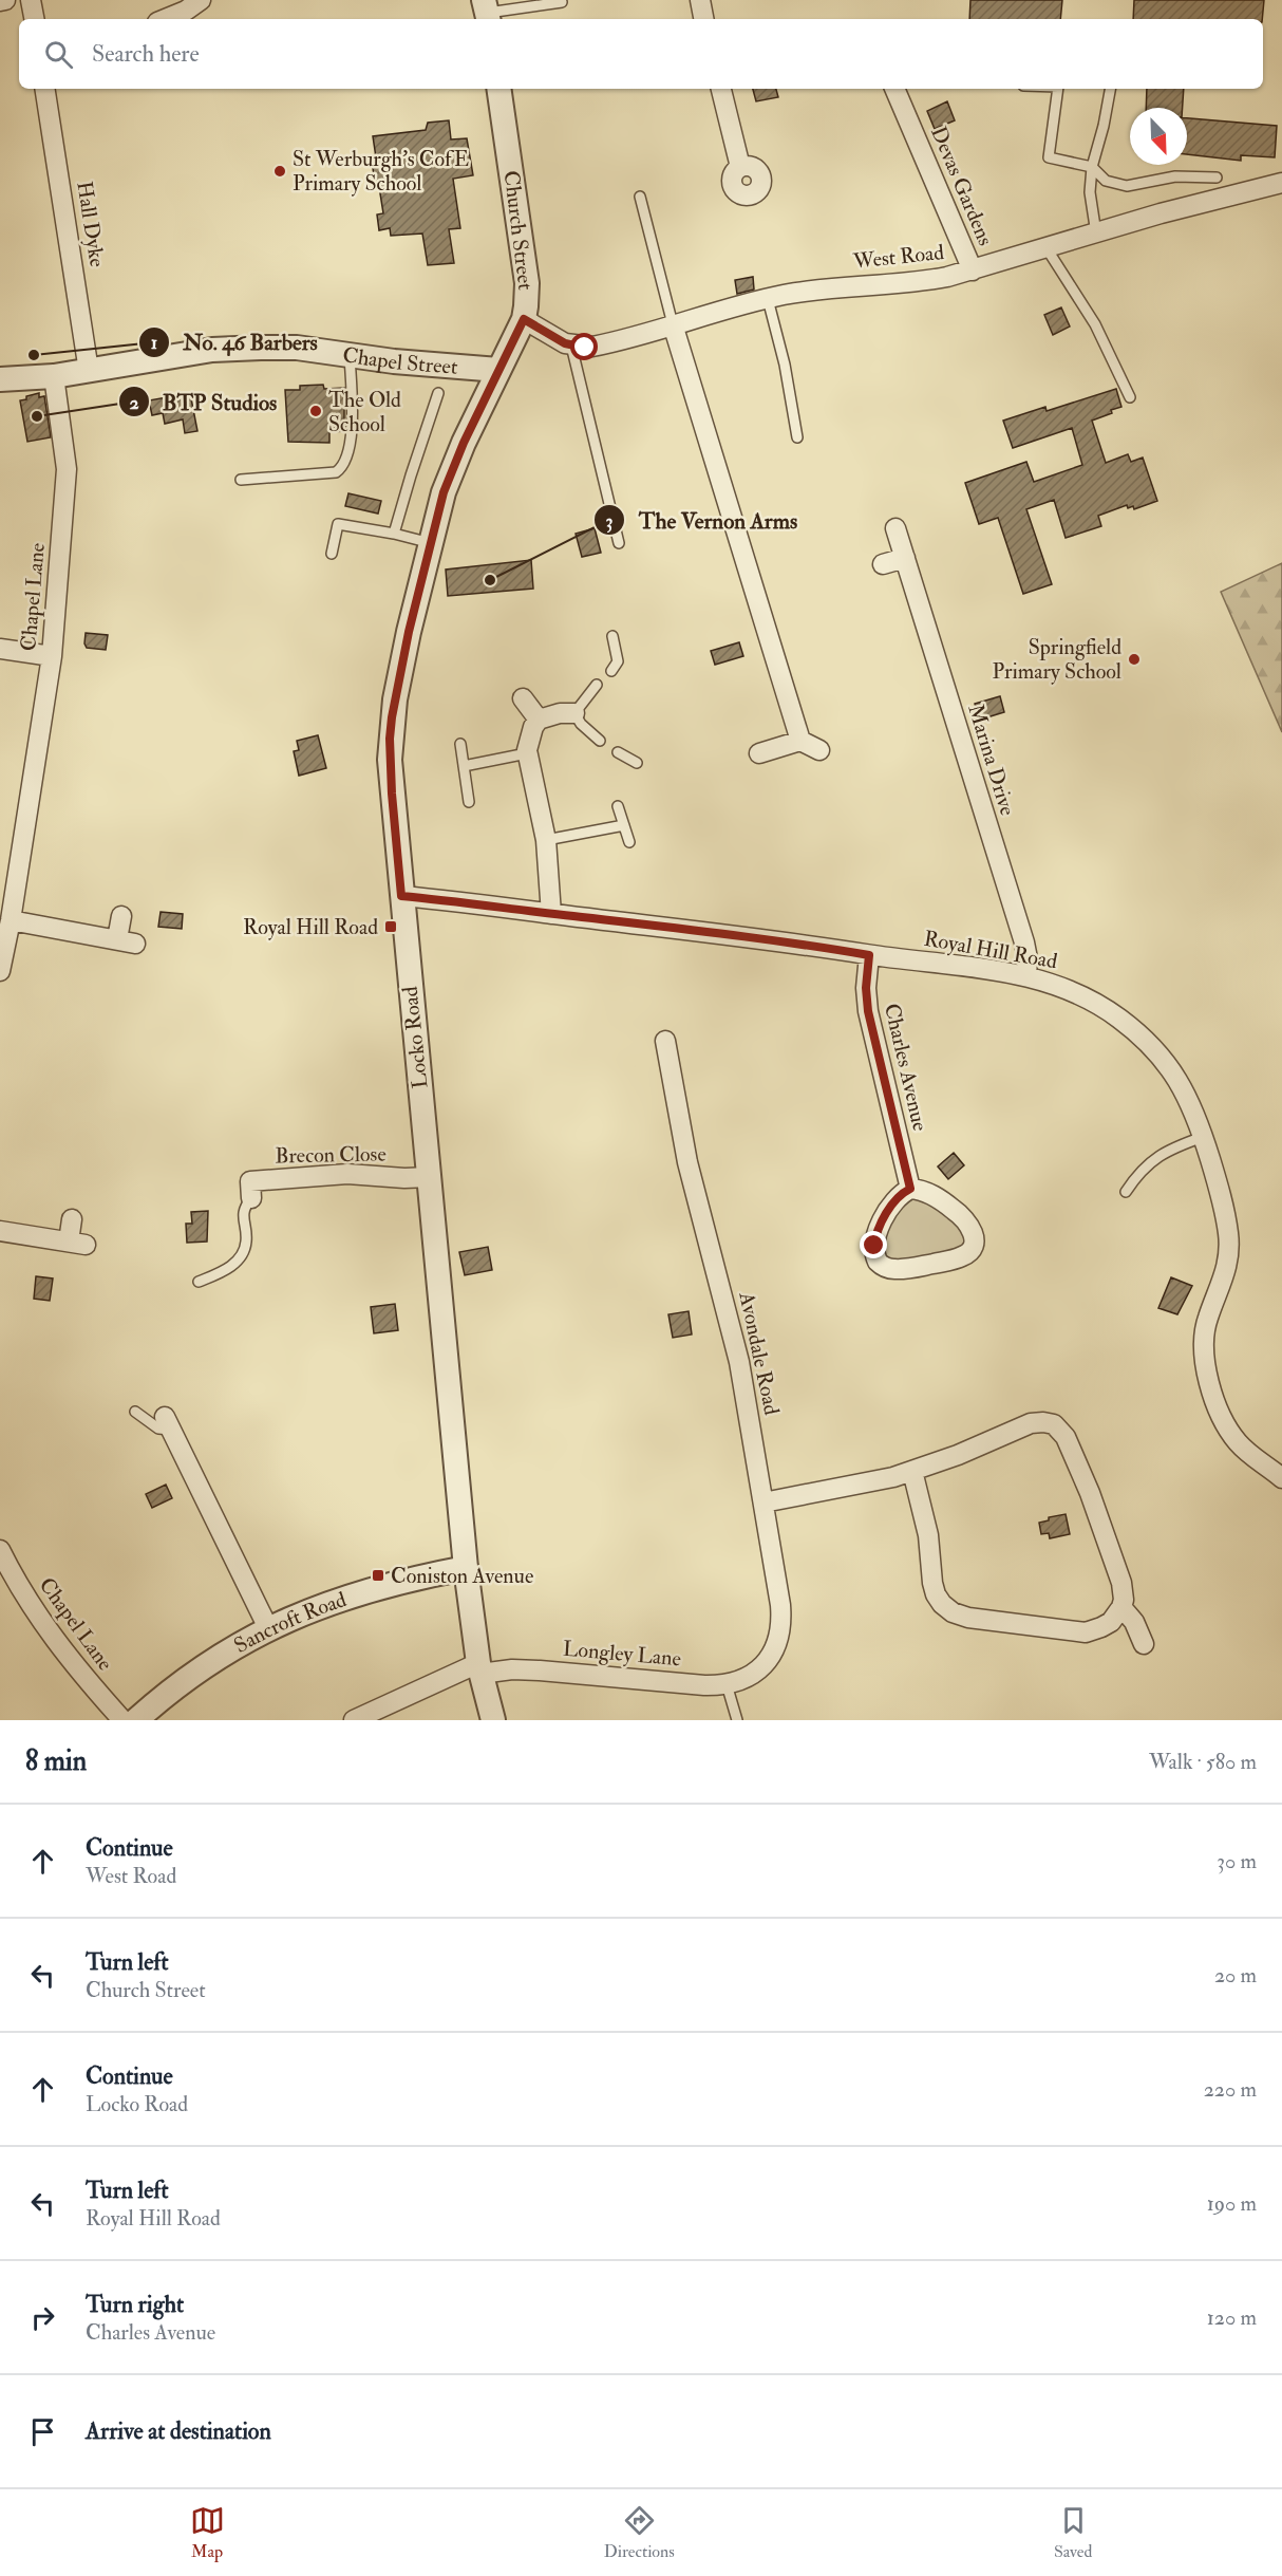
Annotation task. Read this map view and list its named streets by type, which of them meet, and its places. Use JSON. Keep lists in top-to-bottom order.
{
  "streets": {
    "street": [
      "Devas Gardens",
      "Hall Dyke",
      "Church Street",
      "West Road",
      "Chapel Street",
      "Chapel Lane",
      "Marina Drive",
      "Royal Hill Road",
      "Locko Road",
      "Charles Avenue",
      "Brecon Close",
      "Avondale Road",
      "Sancroft Road",
      "Longley Lane"
    ]
  },
  "crossings": [
    ["Devas Gardens", "West Road"],
    ["Hall Dyke", "Chapel Street"],
    ["Church Street", "Chapel Street"],
    ["Church Street", "Locko Road"],
    ["Chapel Street", "Chapel Lane"],
    ["Chapel Street", "Locko Road"],
    ["Marina Drive", "Royal Hill Road"],
    ["Royal Hill Road", "Locko Road"],
    ["Royal Hill Road", "Charles Avenue"],
    ["Locko Road", "Brecon Close"],
    ["Locko Road", "Sancroft Road"],
    ["Locko Road", "Longley Lane"],
    ["Avondale Road", "Longley Lane"]
  ],
  "places": {
    "other": [
      "St Werburgh's CofE Primary School",
      "No. 46 Barbers",
      "The Old School",
      "BTP Studios",
      "The Vernon Arms",
      "Springfield Primary School"
    ],
    "transit": ["Royal Hill Road", "Coniston Avenue"]
  },
  "north": "bottom right",
  "page": {
    "search": "Search here",
    "heading": ["8 min", "Walk · 580 m"],
    "list": [
      ["Continue", "West Road", "30 m"],
      ["Turn left", "Church Street", "20 m"],
      ["Continue", "Locko Road", "220 m"],
      ["Turn left", "Royal Hill Road", "190 m"],
      ["Turn right", "Charles Avenue", "120 m"],
      "Arrive at destination"
    ],
    "nav": ["Map", "Directions", "Saved"]
  }
}
